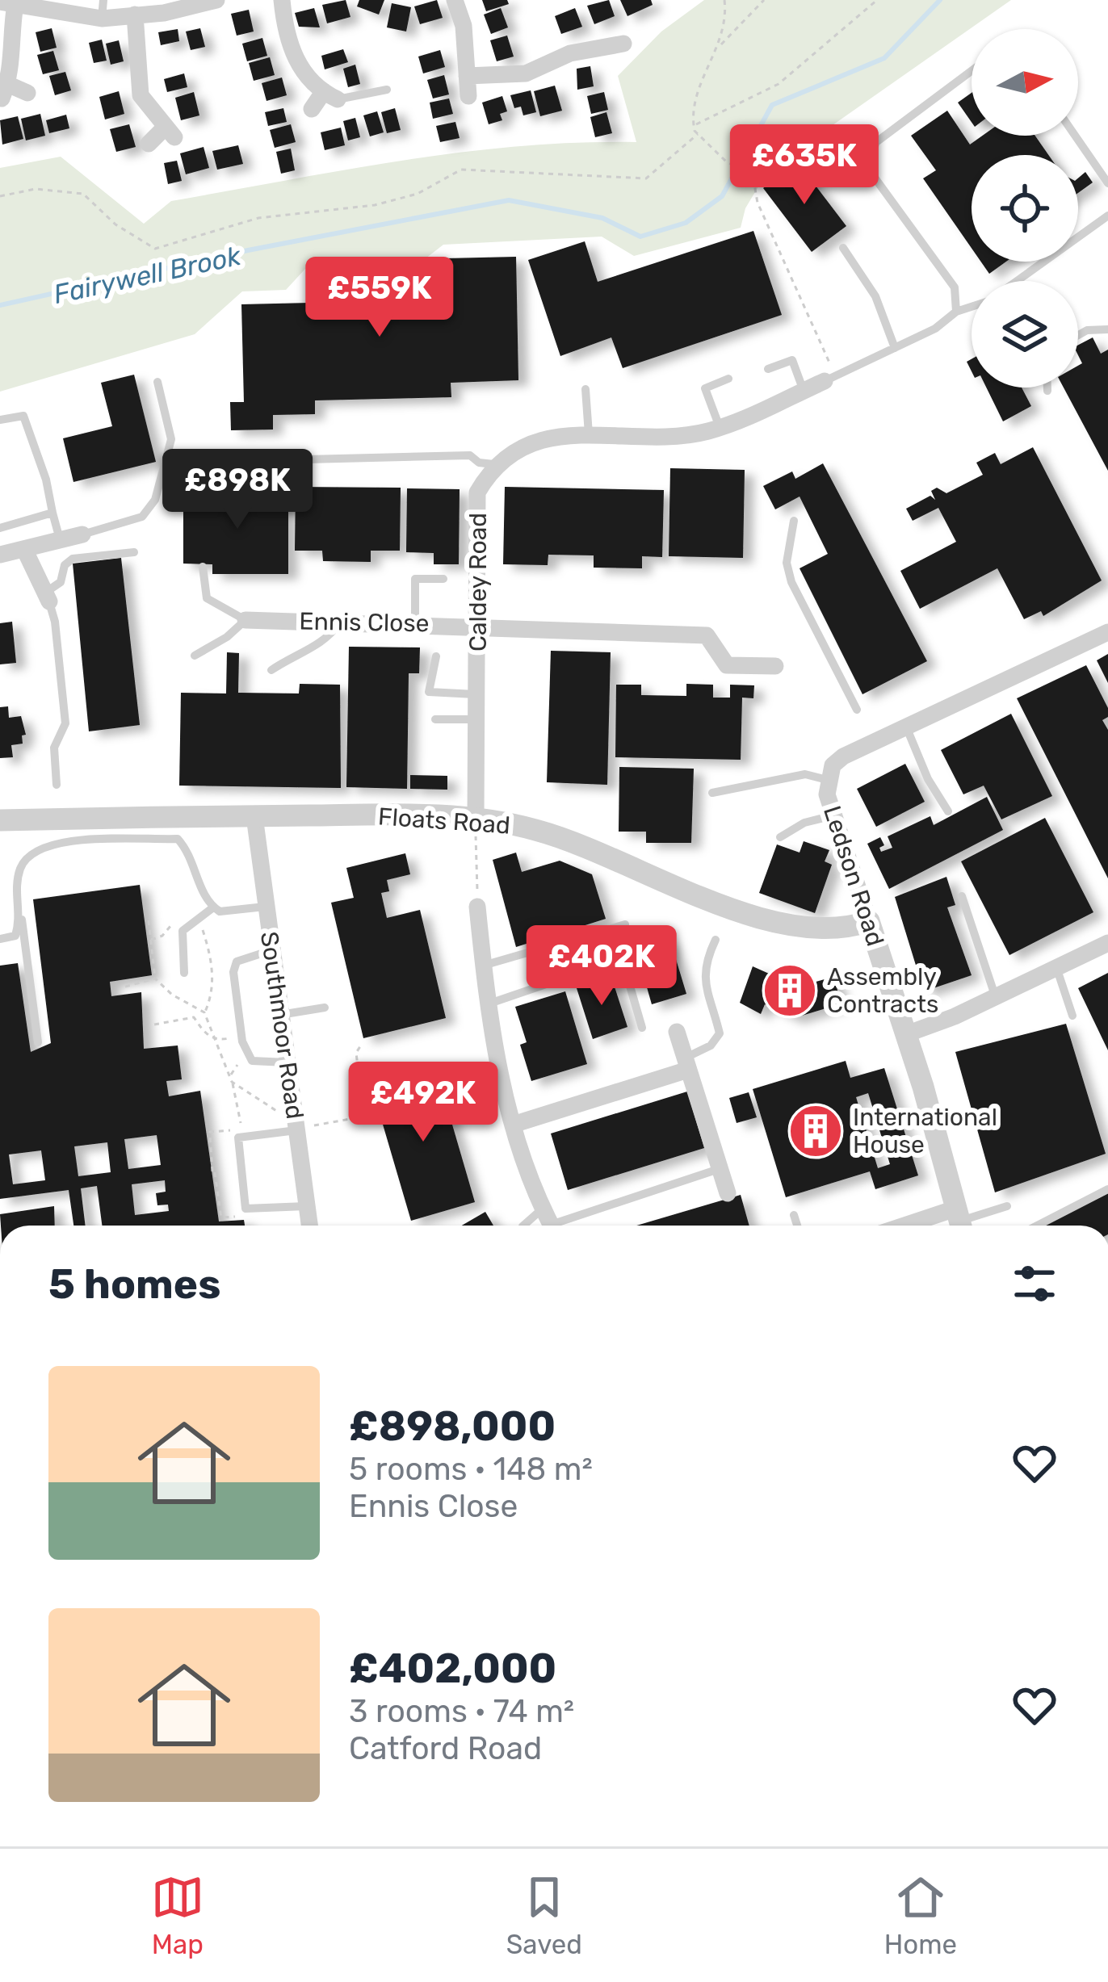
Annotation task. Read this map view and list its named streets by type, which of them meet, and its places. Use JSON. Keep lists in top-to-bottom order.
{
  "streets": {
    "street": [
      "Caldey Road",
      "Ennis Close",
      "Floats Road",
      "Ledson Road",
      "Southmoor Road"
    ]
  },
  "crossings": [
    ["Caldey Road", "Ennis Close"],
    ["Caldey Road", "Floats Road"],
    ["Floats Road", "Ledson Road"],
    ["Floats Road", "Southmoor Road"]
  ],
  "water": ["Fairywell Brook"],
  "places": {
    "building": ["Assembly Contracts", "International House"]
  },
  "north": "right",
  "page": {
    "price": [
      "£635K",
      "£559K",
      "£898K",
      "£402K",
      "£492K"
    ],
    "heading": "5 homes",
    "list": [
      {
        "name": "£898,000",
        "note": "5 rooms · 148 m² · Ennis Close"
      },
      {
        "name": "£402,000",
        "note": "3 rooms · 74 m² · Catford Road"
      }
    ],
    "tabs": ["Map", "Saved", "Home"]
  }
}
